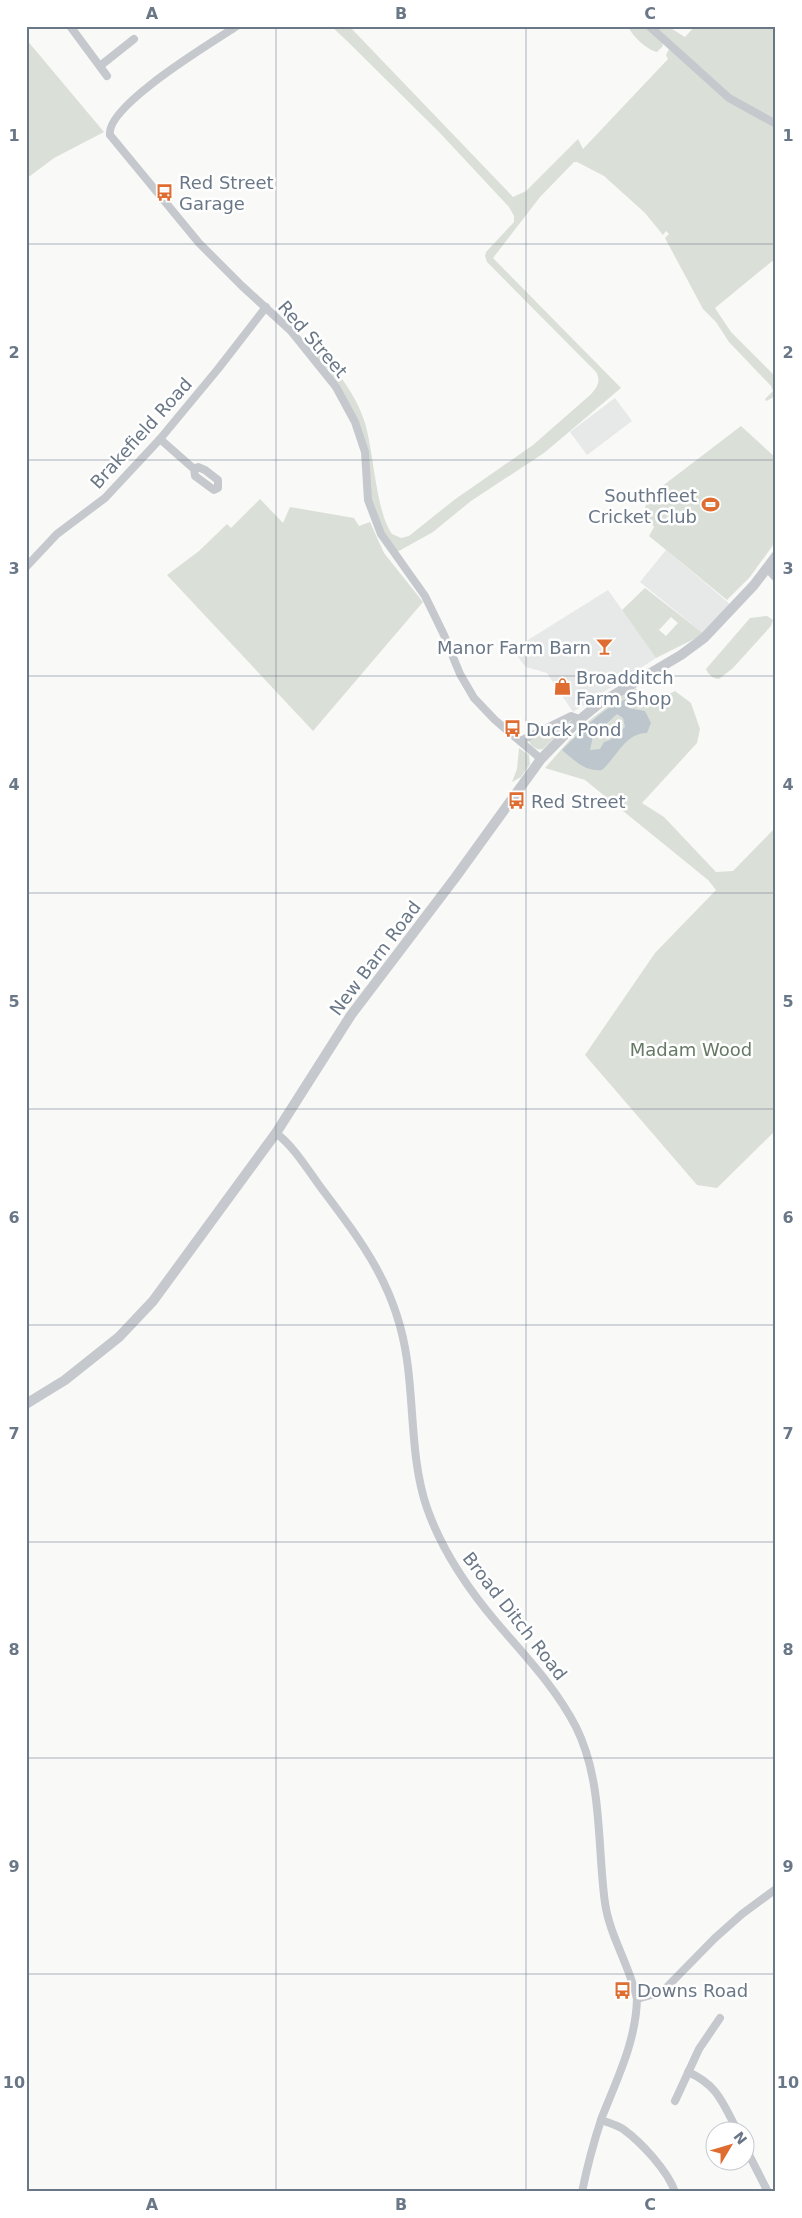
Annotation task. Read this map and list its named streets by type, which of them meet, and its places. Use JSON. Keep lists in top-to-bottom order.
{
  "streets": {
    "street": [
      "Red Street",
      "Brakefield Road",
      "New Barn Road",
      "Broad Ditch Road"
    ]
  },
  "crossings": [
    ["Red Street", "Brakefield Road"],
    ["Red Street", "New Barn Road"],
    ["New Barn Road", "Broad Ditch Road"]
  ],
  "parks": ["Madam Wood"],
  "places": {
    "bus stop": [
      "Red Street Garage",
      "Duck Pond",
      "Red Street",
      "Downs Road"
    ],
    "sports": ["Southfleet Cricket Club"],
    "bar": ["Manor Farm Barn"],
    "shop": ["Broadditch Farm Shop"]
  },
  "north": "top right",
  "grid": {
    "columns": ["A", "B", "C"],
    "rows": [
      "1",
      "2",
      "3",
      "4",
      "5",
      "6",
      "7",
      "8",
      "9",
      "10"
    ]
  }
}
